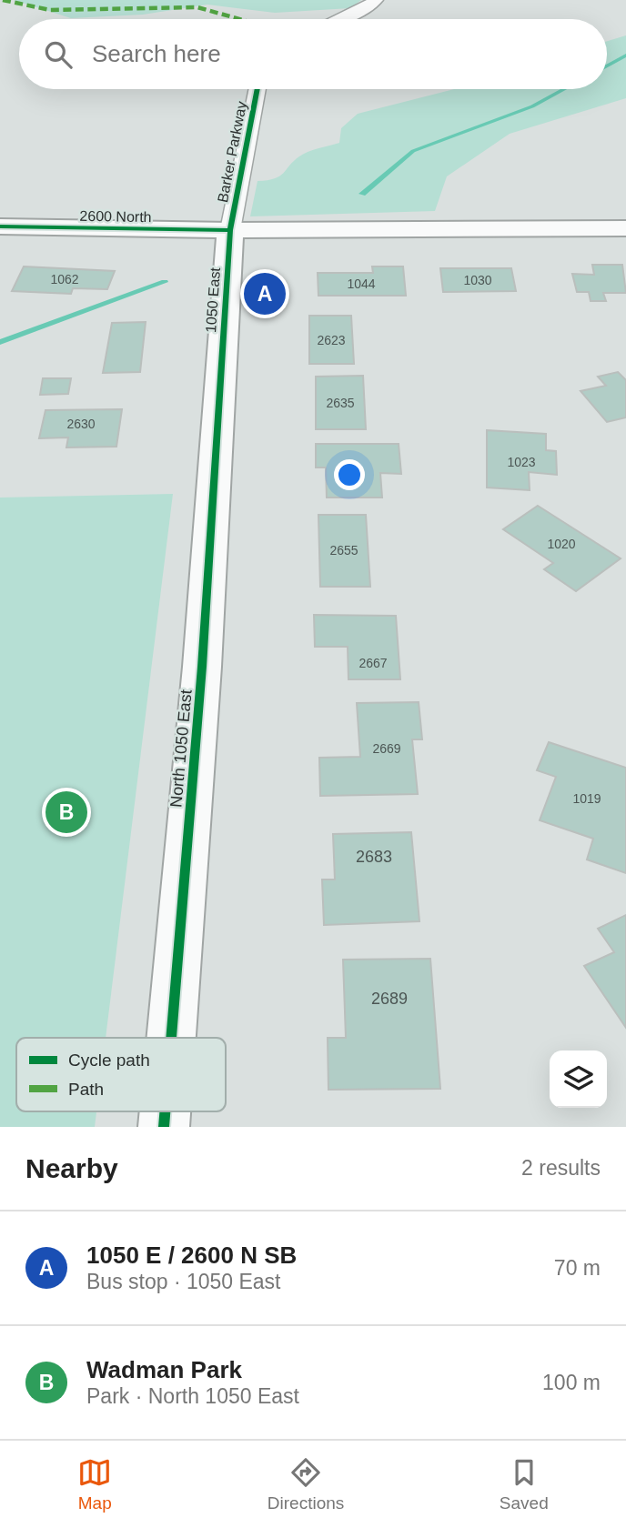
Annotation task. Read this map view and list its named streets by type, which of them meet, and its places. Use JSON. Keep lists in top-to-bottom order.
{
  "streets": {
    "main road": ["2600 North", "1050 East", "North 1050 East"],
    "street": ["Barker Parkway"]
  },
  "crossings": [
    ["Barker Parkway", "2600 North"],
    ["Barker Parkway", "1050 East"],
    ["2600 North", "1050 East"],
    ["1050 East", "North 1050 East"]
  ],
  "house_numbers": [
    "1062",
    "1030",
    "1044",
    "2623",
    "2635",
    "2630",
    "1023",
    "1020",
    "2655",
    "2667",
    "2669",
    "1019",
    "2683",
    "2689"
  ],
  "legend": ["Cycle path", "Path"],
  "page": {
    "search": "Search here",
    "pins": ["A", "B"],
    "heading": ["Nearby", "2 results"],
    "list": [
      {
        "mark": "A",
        "name": "1050 E / 2600 N SB",
        "note": "Bus stop · 1050 East",
        "value": "70 m"
      },
      {
        "mark": "B",
        "name": "Wadman Park",
        "note": "Park · North 1050 East",
        "value": "100 m"
      }
    ],
    "nav": ["Map", "Directions", "Saved"]
  }
}
